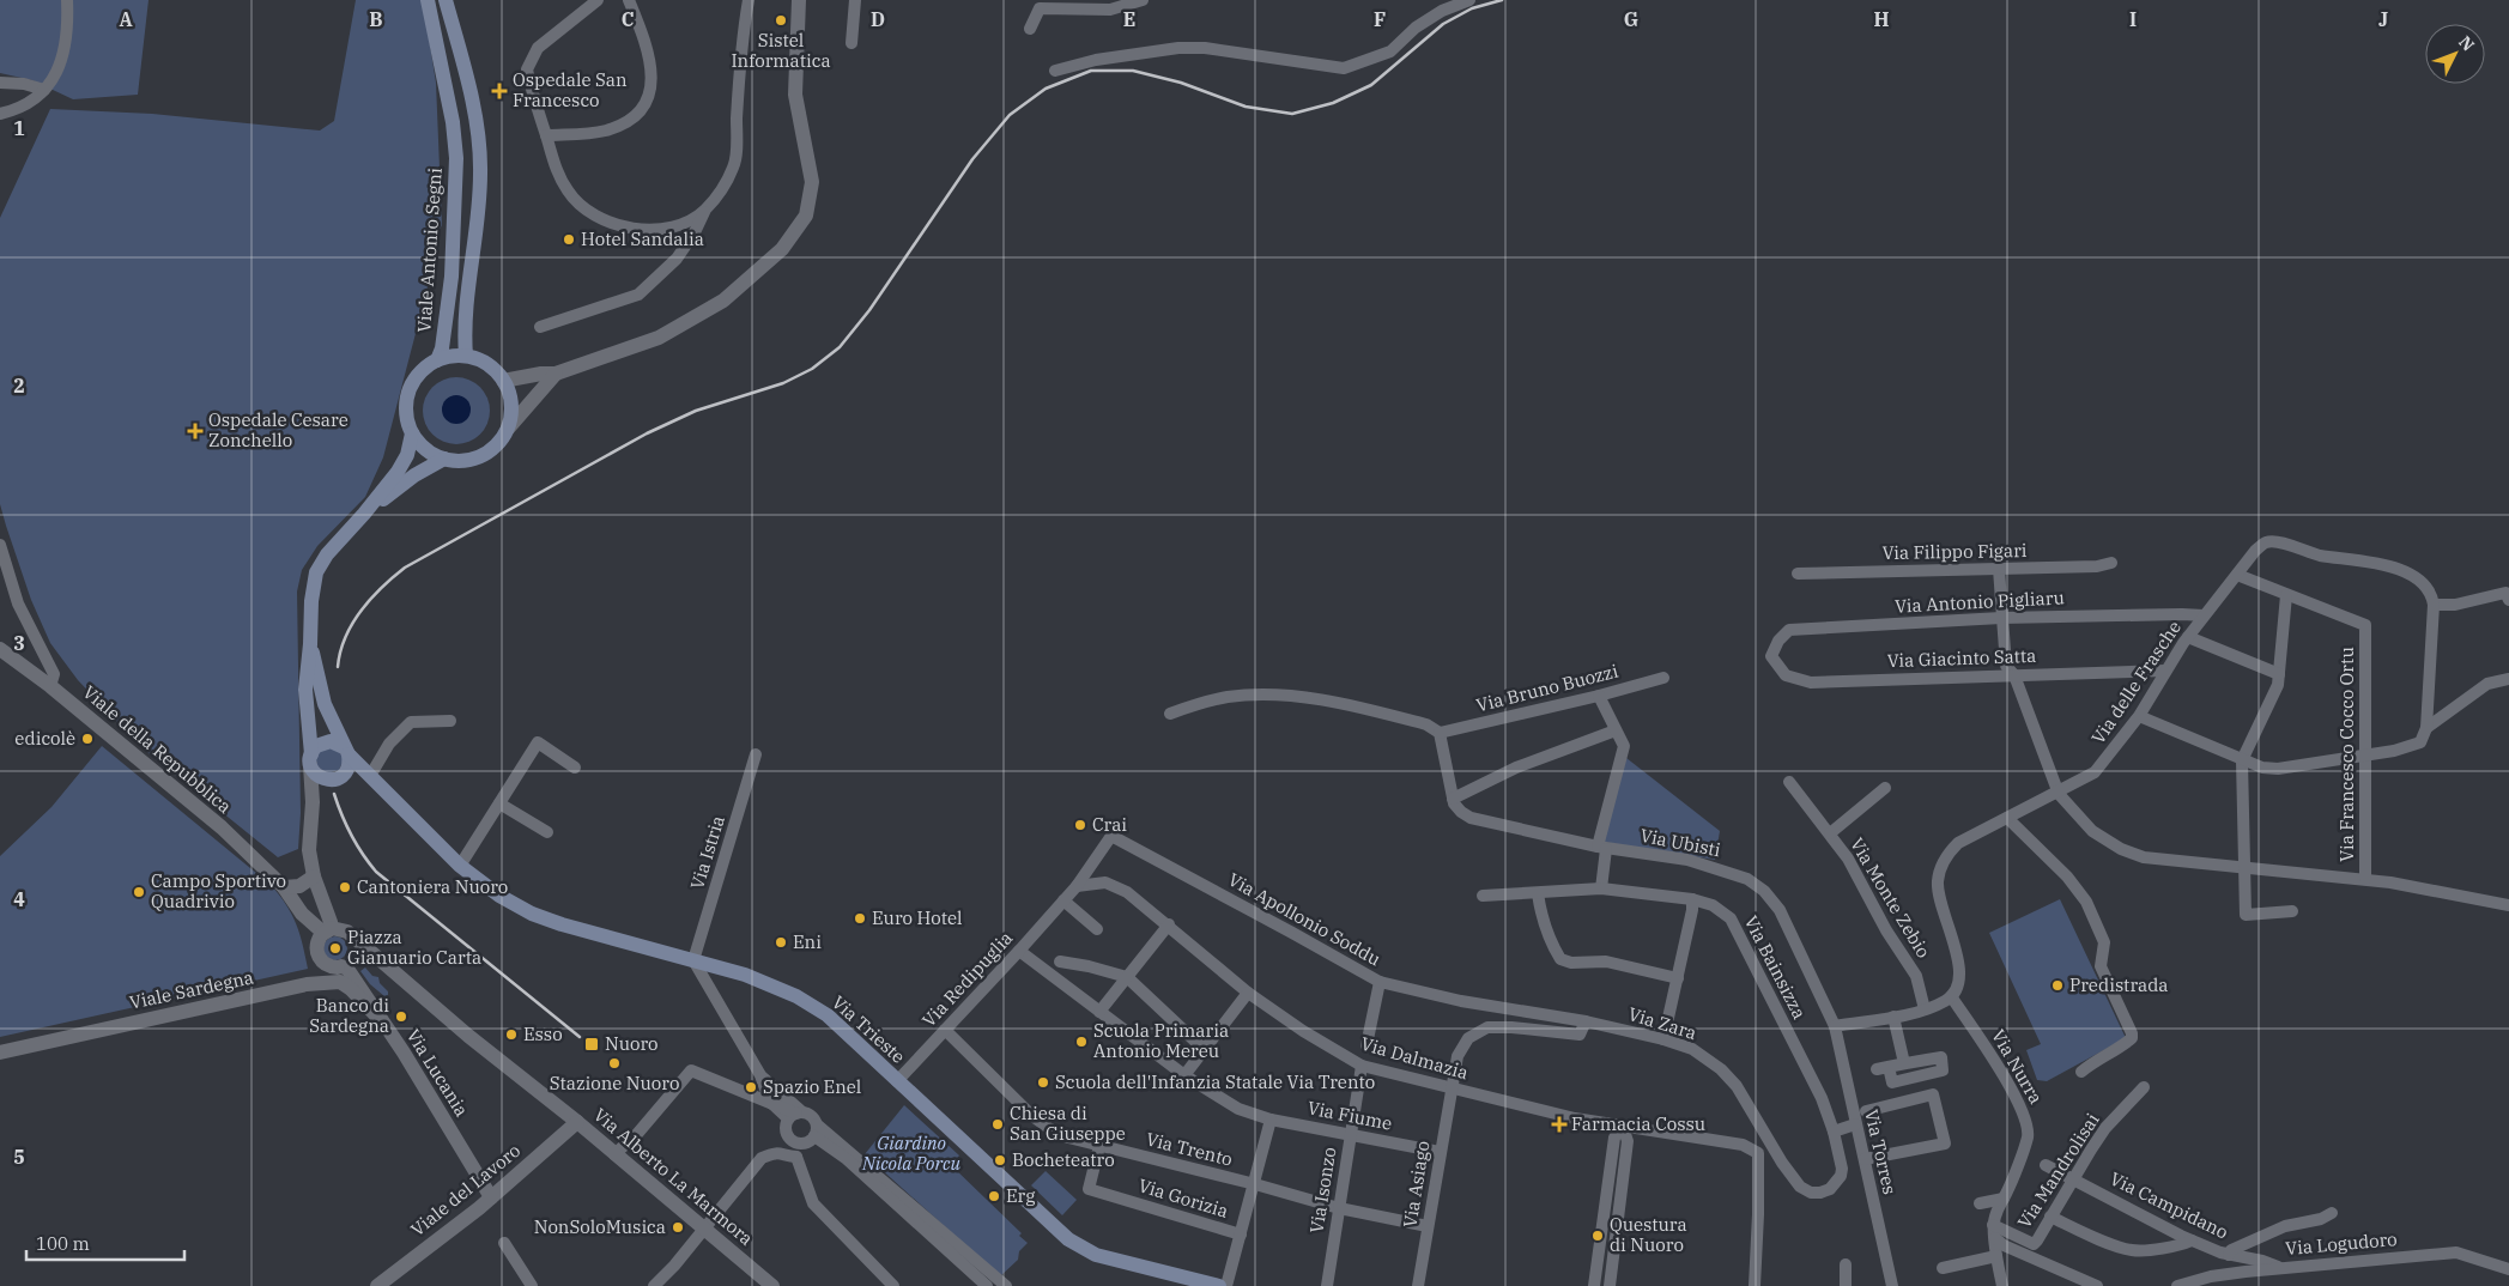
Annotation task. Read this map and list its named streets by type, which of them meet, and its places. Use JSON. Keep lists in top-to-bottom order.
{
  "streets": {
    "main road": ["Viale Antonio Segni", "Via Trieste"],
    "street": [
      "Via Filippo Figari",
      "Via Antonio Pigliaru",
      "Via Giacinto Satta",
      "Via delle Frasche",
      "Via Bruno Buozzi",
      "Viale della Repubblica",
      "Via Francesco Cocco Ortu",
      "Via Ubisti",
      "Via Istria",
      "Via Monte Zebio",
      "Via Apollonio Soddu",
      "Via Bainsizza",
      "Via Redipuglia",
      "Viale Sardegna",
      "Via Zara",
      "Via Dalmazia",
      "Via Nurra",
      "Via Lucania",
      "Via Fiume",
      "Via Trento",
      "Via Torres",
      "Via Mandrolisai",
      "Via Alberto La Marmora",
      "Via Asiago",
      "Viale del Lavoro",
      "Via Isonzo",
      "Via Gorizia",
      "Via Campidano",
      "Via Logudoro"
    ]
  },
  "crossings": [
    ["Via Antonio Pigliaru", "Via Giacinto Satta"],
    ["Via Antonio Pigliaru", "Via delle Frasche"],
    ["Via Giacinto Satta", "Via delle Frasche"],
    ["Via delle Frasche", "Via Francesco Cocco Ortu"],
    ["Via delle Frasche", "Via Nurra"],
    ["Viale della Repubblica", "Via Lucania"],
    ["Viale della Repubblica", "Via Alberto La Marmora"],
    ["Via Ubisti", "Via Torres"],
    ["Via Istria", "Via Trieste"],
    ["Via Apollonio Soddu", "Via Redipuglia"],
    ["Via Apollonio Soddu", "Via Zara"],
    ["Via Apollonio Soddu", "Via Dalmazia"],
    ["Via Bainsizza", "Via Zara"],
    ["Via Redipuglia", "Via Trieste"],
    ["Via Redipuglia", "Via Dalmazia"],
    ["Via Redipuglia", "Via Fiume"],
    ["Via Redipuglia", "Via Trento"],
    ["Viale Sardegna", "Via Lucania"],
    ["Via Dalmazia", "Via Asiago"],
    ["Via Dalmazia", "Via Isonzo"],
    ["Via Nurra", "Via Mandrolisai"],
    ["Via Lucania", "Via Alberto La Marmora"],
    ["Via Lucania", "Viale del Lavoro"],
    ["Via Fiume", "Via Asiago"],
    ["Via Fiume", "Via Isonzo"],
    ["Via Trento", "Via Asiago"],
    ["Via Trento", "Via Isonzo"],
    ["Via Trento", "Via Gorizia"],
    ["Via Mandrolisai", "Via Campidano"],
    ["Via Alberto La Marmora", "Viale del Lavoro"],
    ["Via Campidano", "Via Logudoro"]
  ],
  "parks": ["Giardino Nicola Porcu"],
  "places": {
    "other": [
      "Sistel Informatica",
      "Hotel Sandalia",
      "edicolè",
      "Crai",
      "Cantoniera Nuoro",
      "Campo Sportivo Quadrivio",
      "Euro Hotel",
      "Eni",
      "Piazza Gianuario Carta",
      "Predistrada",
      "Banco di Sardegna",
      "Esso",
      "Scuola Primaria Antonio Mereu",
      "Stazione Nuoro",
      "Scuola dell'Infanzia Statale Via Trento",
      "Spazio Enel",
      "Chiesa di San Giuseppe",
      "Bocheteatro",
      "Erg",
      "NonSoloMusica",
      "Questura di Nuoro"
    ],
    "health": ["Ospedale San Francesco", "Ospedale Cesare Zonchello", "Farmacia Cossu"],
    "transit": ["Nuoro"]
  },
  "scale_bar": "100 m",
  "north": "top right",
  "grid": {
    "columns": [
      "A",
      "B",
      "C",
      "D",
      "E",
      "F",
      "G",
      "H",
      "I",
      "J"
    ],
    "rows": [
      "1",
      "2",
      "3",
      "4",
      "5"
    ]
  }
}
